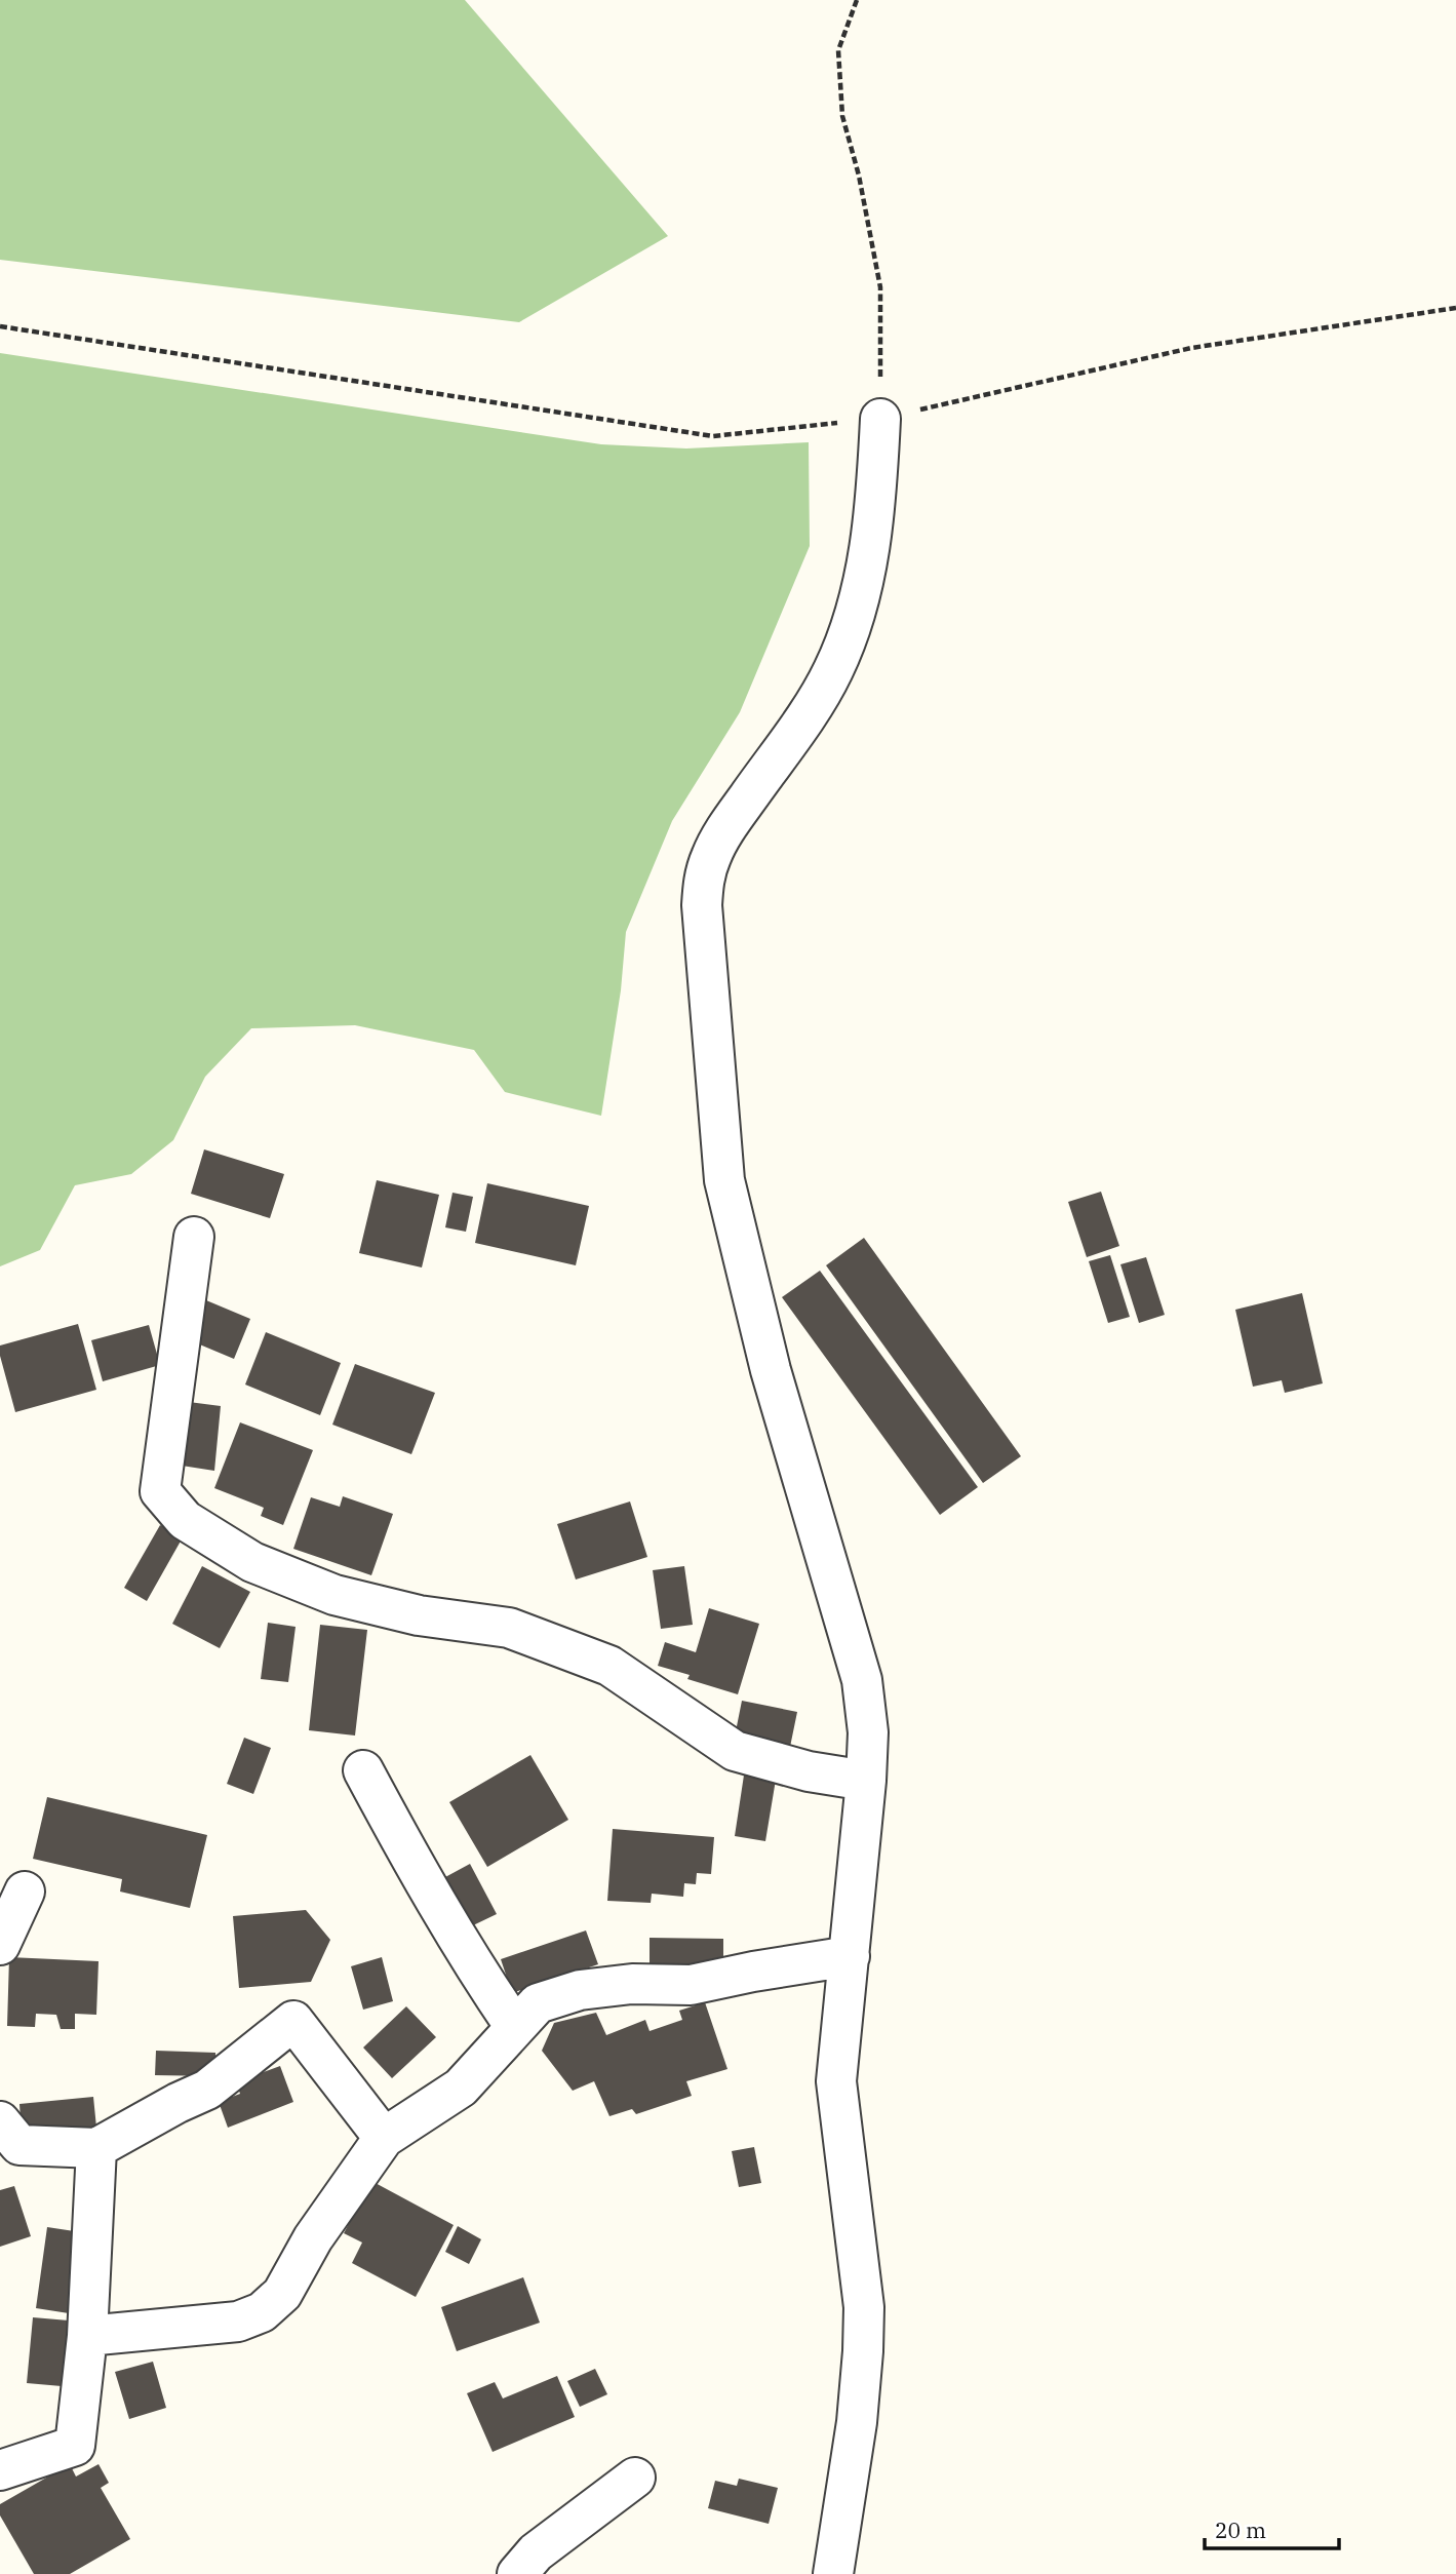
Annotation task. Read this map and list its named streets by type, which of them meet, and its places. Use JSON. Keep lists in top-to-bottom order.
{
  "scale_bar": "20 m"
}
